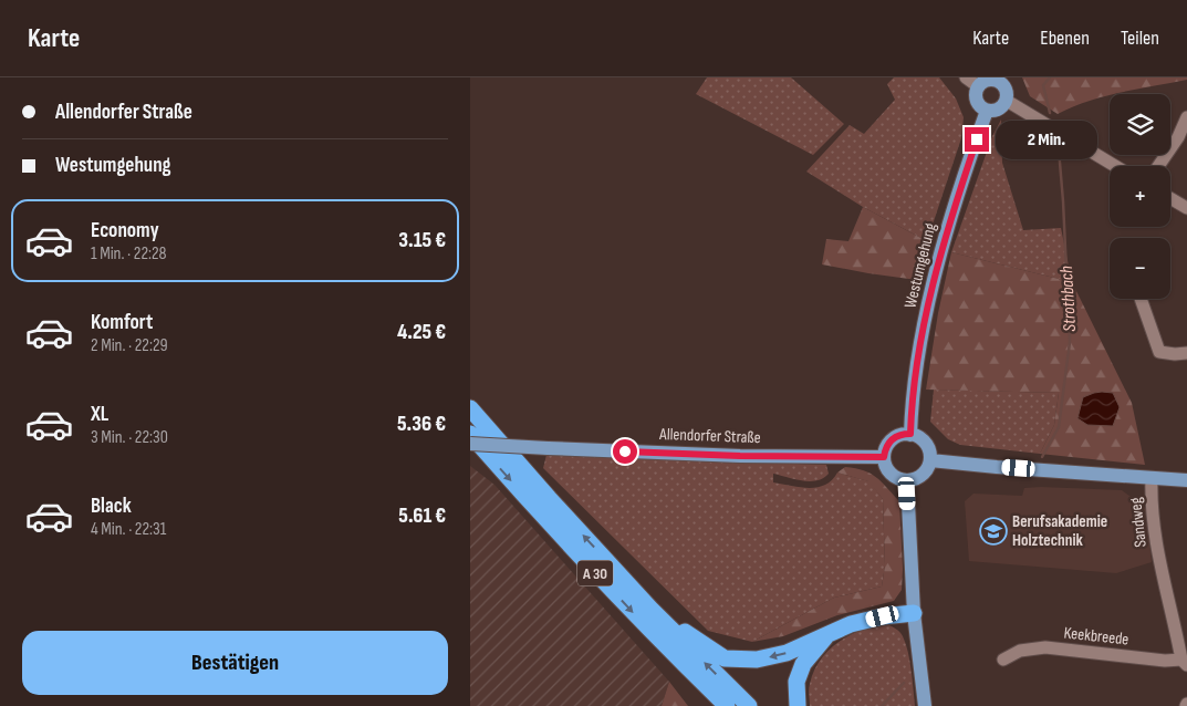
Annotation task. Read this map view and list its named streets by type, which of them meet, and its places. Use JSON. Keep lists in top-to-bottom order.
{
  "streets": {
    "highway": ["A 30"],
    "main road": ["Westumgehung", "Allendorfer Straße"],
    "street": ["Sandweg", "Keekbreede"]
  },
  "crossings": [
    ["Westumgehung", "Allendorfer Straße"],
    ["Sandweg", "Keekbreede"]
  ],
  "water": ["Strothbach"],
  "places": {
    "school or university": ["Berufsakademie Holztechnik"]
  },
  "page": {
    "header": "Karte",
    "nav": ["Karte", "Ebenen", "Teilen"],
    "banner": ["Allendorfer Straße", "Westumgehung"],
    "map_buttons": ["+", "−"],
    "bubble": "2 Min.",
    "list": [
      {
        "name": "Economy",
        "note": "1 Min. · 22:28",
        "value": "3.15 €"
      },
      {
        "name": "Komfort",
        "note": "2 Min. · 22:29",
        "value": "4.25 €"
      },
      {
        "name": "XL",
        "note": "3 Min. · 22:30",
        "value": "5.36 €"
      },
      {
        "name": "Black",
        "note": "4 Min. · 22:31",
        "value": "5.61 €"
      }
    ],
    "buttons": "Bestätigen"
  }
}
